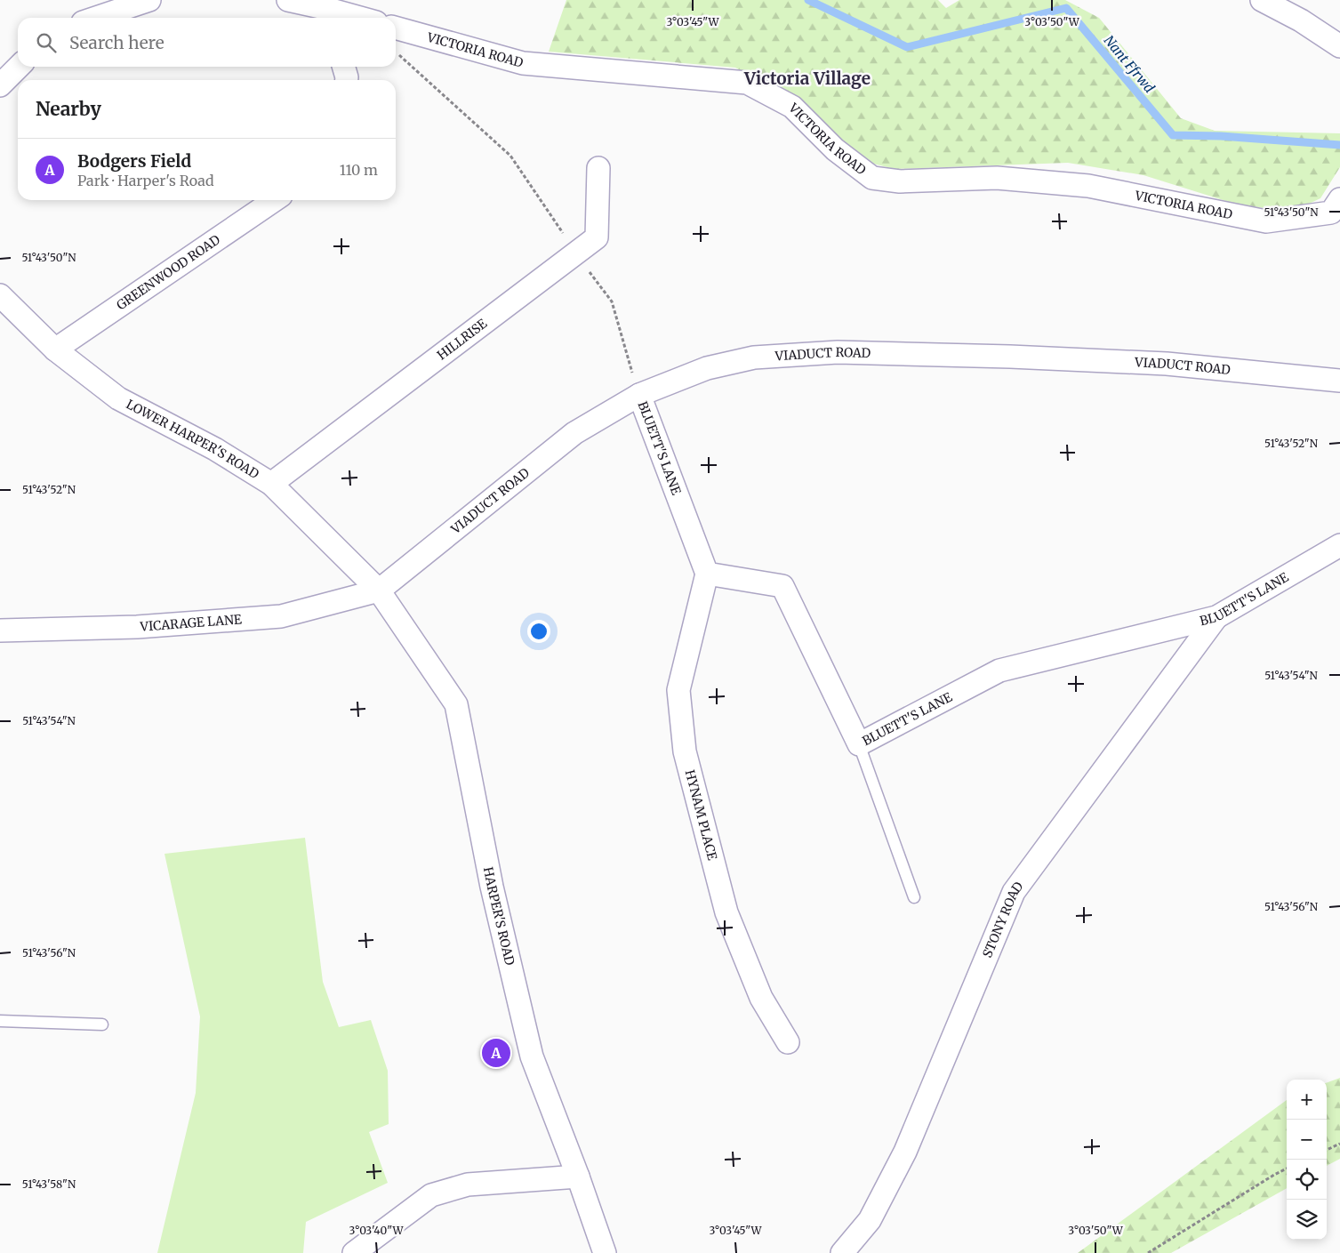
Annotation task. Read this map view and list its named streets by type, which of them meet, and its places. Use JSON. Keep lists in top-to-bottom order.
{
  "streets": {
    "street": [
      "VICTORIA ROAD",
      "GREENWOOD ROAD",
      "HILLRISE",
      "VIADUCT ROAD",
      "LOWER HARPER'S ROAD",
      "BLUETT'S LANE",
      "VICARAGE LANE",
      "HYNAM PLACE",
      "HARPER'S ROAD",
      "STONY ROAD"
    ]
  },
  "crossings": [
    ["GREENWOOD ROAD", "LOWER HARPER'S ROAD"],
    ["HILLRISE", "LOWER HARPER'S ROAD"],
    ["VIADUCT ROAD", "LOWER HARPER'S ROAD"],
    ["VIADUCT ROAD", "BLUETT'S LANE"],
    ["VIADUCT ROAD", "VICARAGE LANE"],
    ["VIADUCT ROAD", "HARPER'S ROAD"],
    ["LOWER HARPER'S ROAD", "VICARAGE LANE"],
    ["LOWER HARPER'S ROAD", "HARPER'S ROAD"],
    ["BLUETT'S LANE", "HYNAM PLACE"],
    ["BLUETT'S LANE", "STONY ROAD"],
    ["VICARAGE LANE", "HARPER'S ROAD"]
  ],
  "districts": ["Victoria Village"],
  "water": ["Nant Ffrwd"],
  "page": {
    "search": "Search here",
    "heading": "Nearby",
    "list": [
      {
        "mark": "A",
        "name": "Bodgers Field",
        "note": "Park · Harper's Road",
        "value": "110 m"
      }
    ],
    "pins": "A",
    "map_buttons": ["+", "−"]
  },
  "coordinates": [
    "3°03'45\"W",
    "3°03'50\"W",
    "51°43'50\"N",
    "51°43'52\"N",
    "51°43'54\"N",
    "51°43'56\"N",
    "51°43'58\"N",
    "3°03'40\"W"
  ]
}
